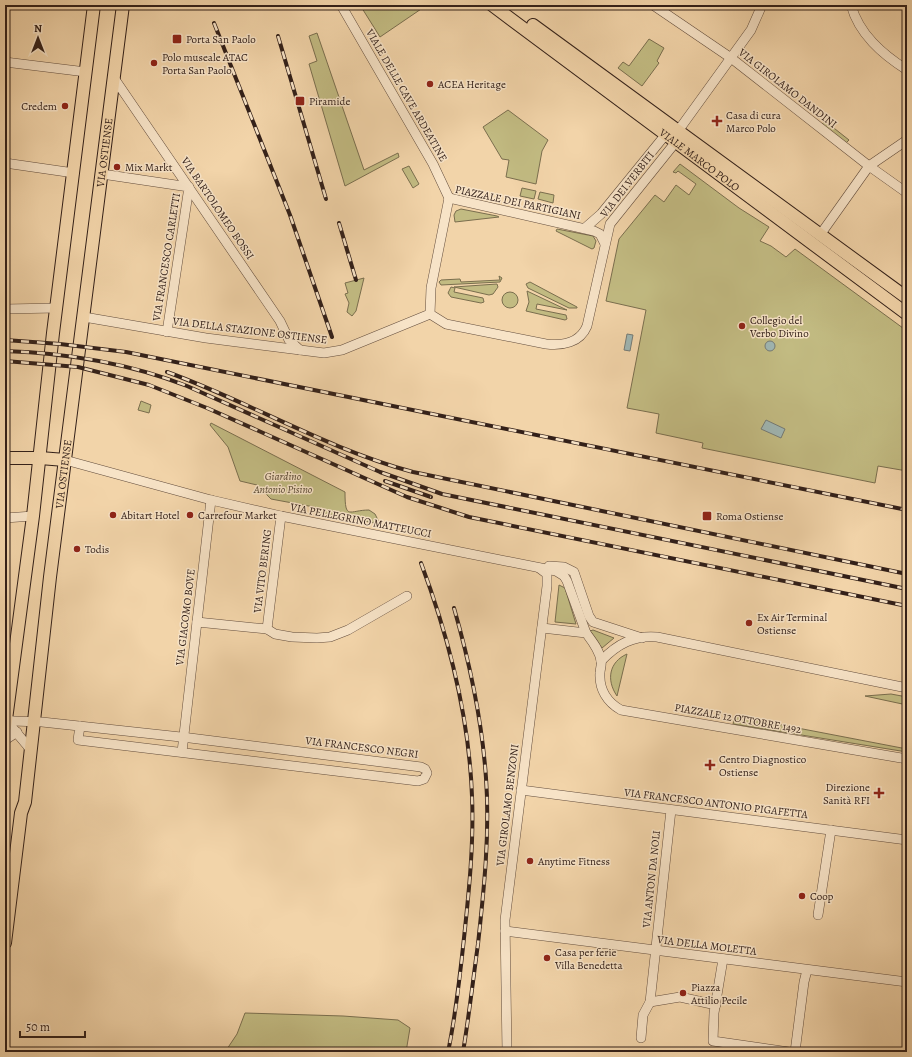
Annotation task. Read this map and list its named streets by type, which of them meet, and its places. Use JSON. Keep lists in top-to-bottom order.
{
  "streets": {
    "main road": ["VIA OSTIENSE", "VIALE MARCO POLO"],
    "street": [
      "VIA GIROLAMO DANDINI",
      "VIALE DELLE CAVE ARDEATINE",
      "VIA DEI VERBITI",
      "PIAZZALE DEI PARTIGIANI",
      "VIA BARTOLOMEO BOSSI",
      "VIA FRANCESCO CARLETTI",
      "VIA DELLA STAZIONE OSTIENSE",
      "VIA PELLEGRINO MATTEUCCI",
      "VIA VITO BERING",
      "VIA GIACOMO BOVE",
      "PIAZZALE 12 OTTOBRE 1492",
      "VIA FRANCESCO NEGRI",
      "VIA FRANCESCO ANTONIO PIGAFETTA",
      "VIA GIROLAMO BENZONI",
      "VIA ANTON DA NOLI",
      "VIA DELLA MOLETTA"
    ]
  },
  "crossings": [
    ["VIALE DELLE CAVE ARDEATINE", "PIAZZALE DEI PARTIGIANI"],
    ["VIA OSTIENSE", "VIA BARTOLOMEO BOSSI"],
    ["VIA OSTIENSE", "VIA DELLA STAZIONE OSTIENSE"],
    ["VIA OSTIENSE", "VIA PELLEGRINO MATTEUCCI"],
    ["VIA OSTIENSE", "VIA FRANCESCO NEGRI"],
    ["VIALE MARCO POLO", "VIA DEI VERBITI"],
    ["VIA DEI VERBITI", "PIAZZALE DEI PARTIGIANI"],
    ["PIAZZALE DEI PARTIGIANI", "VIA DELLA STAZIONE OSTIENSE"],
    ["VIA BARTOLOMEO BOSSI", "VIA FRANCESCO CARLETTI"],
    ["VIA BARTOLOMEO BOSSI", "VIA DELLA STAZIONE OSTIENSE"],
    ["VIA FRANCESCO CARLETTI", "VIA DELLA STAZIONE OSTIENSE"],
    ["VIA PELLEGRINO MATTEUCCI", "VIA VITO BERING"],
    ["VIA PELLEGRINO MATTEUCCI", "VIA GIACOMO BOVE"],
    ["VIA PELLEGRINO MATTEUCCI", "PIAZZALE 12 OTTOBRE 1492"],
    ["VIA PELLEGRINO MATTEUCCI", "VIA GIROLAMO BENZONI"],
    ["VIA GIACOMO BOVE", "VIA FRANCESCO NEGRI"],
    ["PIAZZALE 12 OTTOBRE 1492", "VIA GIROLAMO BENZONI"],
    ["VIA FRANCESCO ANTONIO PIGAFETTA", "VIA GIROLAMO BENZONI"],
    ["VIA FRANCESCO ANTONIO PIGAFETTA", "VIA ANTON DA NOLI"],
    ["VIA GIROLAMO BENZONI", "VIA DELLA MOLETTA"],
    ["VIA ANTON DA NOLI", "VIA DELLA MOLETTA"]
  ],
  "parks": ["Giardino Antonio Pisino"],
  "places": {
    "transit": ["Porta San Paolo", "Piramide", "Roma Ostiense"],
    "other": [
      "Polo museale ATAC Porta San Paolo",
      "ACEA Heritage",
      "Credem",
      "Mix Markt",
      "Collegio del Verbo Divino",
      "Abitart Hotel",
      "Carrefour Market",
      "Todis",
      "Ex Air Terminal Ostiense",
      "Anytime Fitness",
      "Coop",
      "Casa per ferie Villa Benedetta",
      "Piazza Attilio Pecile"
    ],
    "health": ["Casa di cura Marco Polo", "Centro Diagnostico Ostiense", "Direzione Sanità RFI"]
  },
  "scale_bar": "50 m",
  "north": "top"
}
